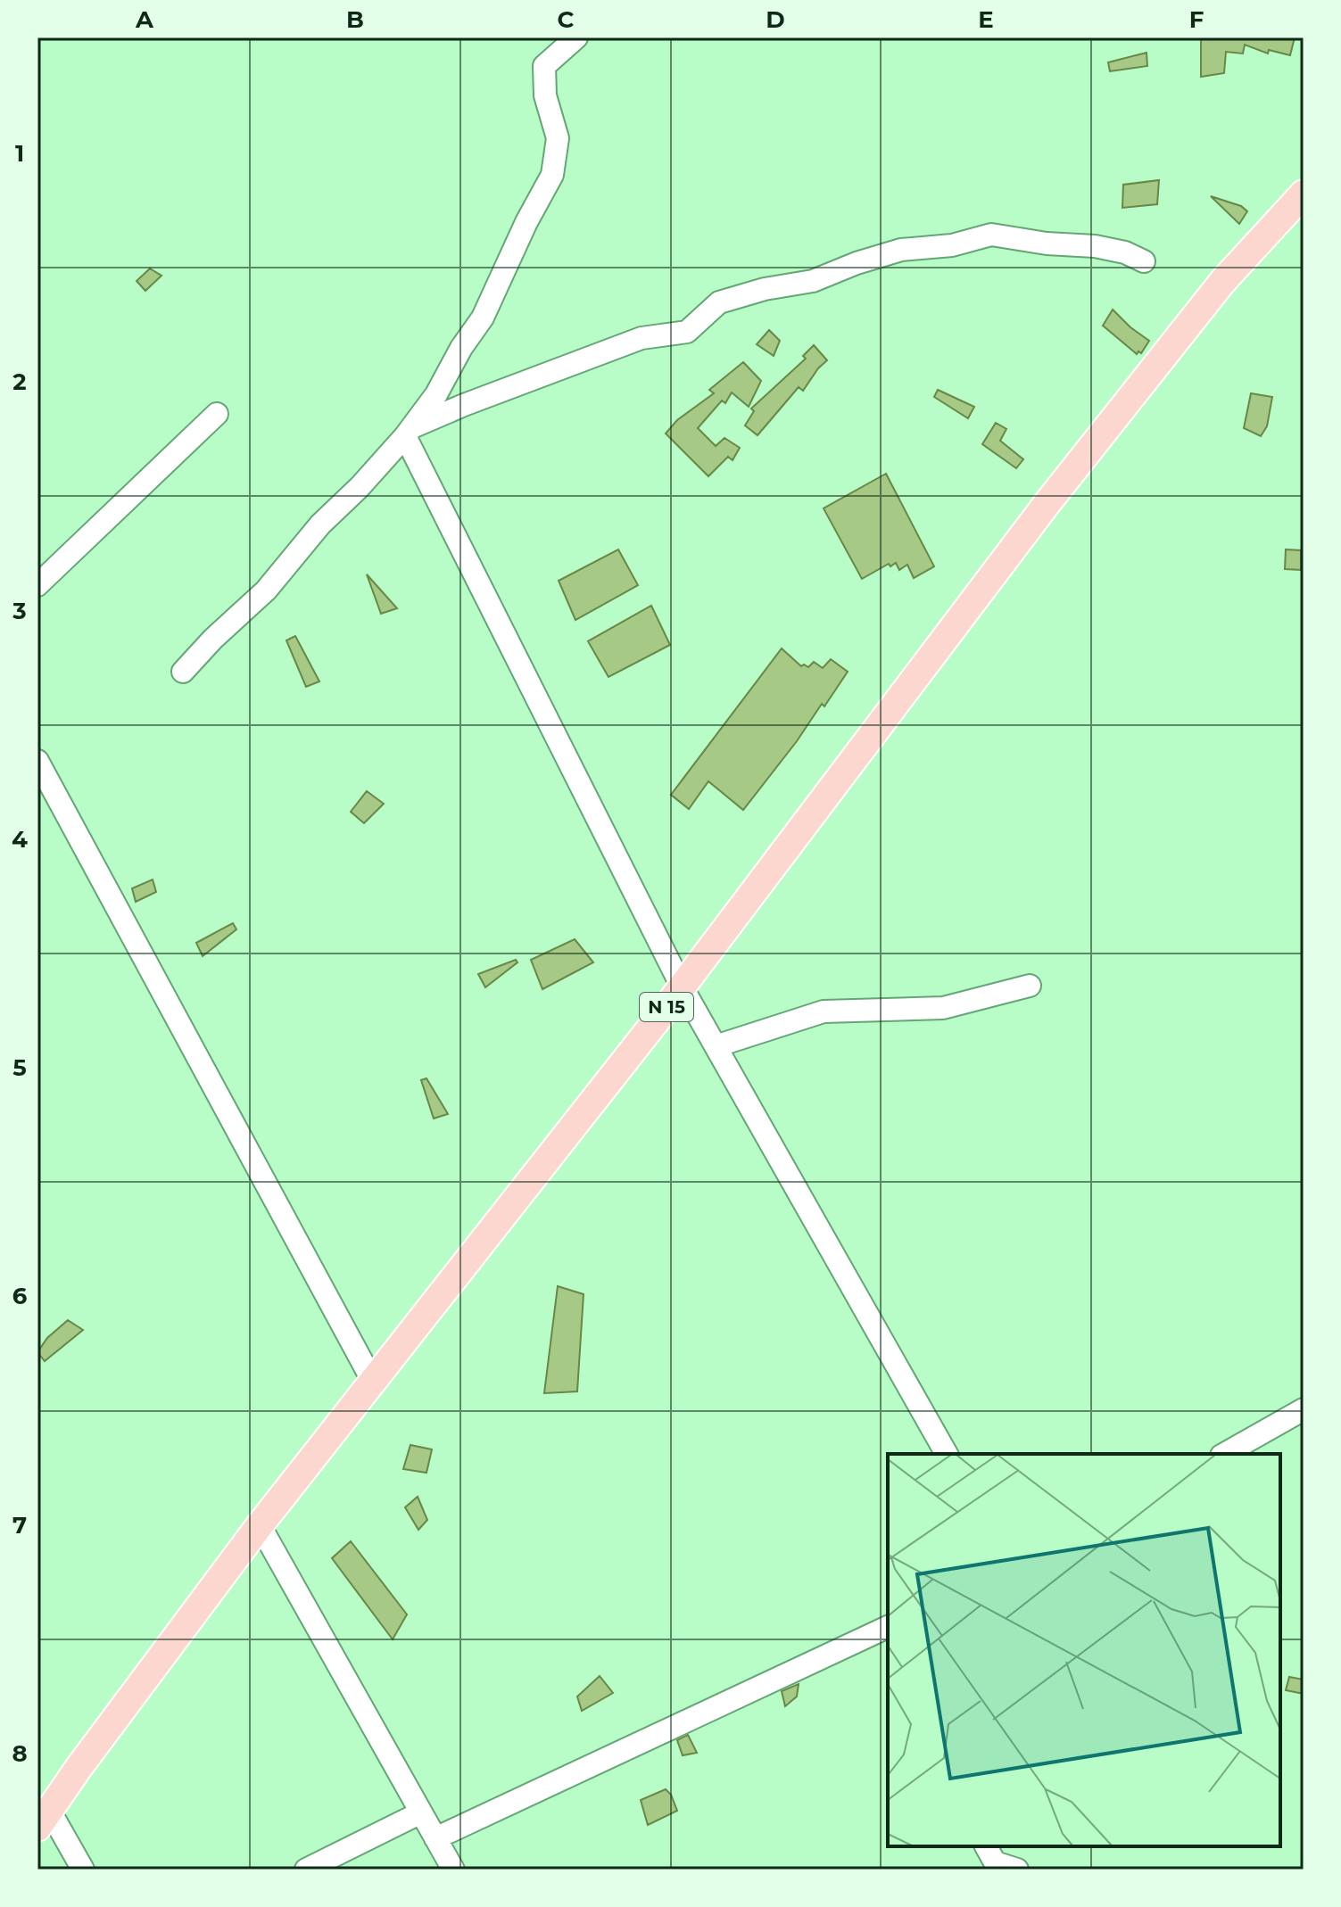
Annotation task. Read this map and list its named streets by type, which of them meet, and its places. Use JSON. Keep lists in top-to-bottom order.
{
  "streets": {
    "main road": ["N 15"]
  },
  "grid": {
    "columns": [
      "A",
      "B",
      "C",
      "D",
      "E",
      "F"
    ],
    "rows": [
      "1",
      "2",
      "3",
      "4",
      "5",
      "6",
      "7",
      "8"
    ]
  }
}
